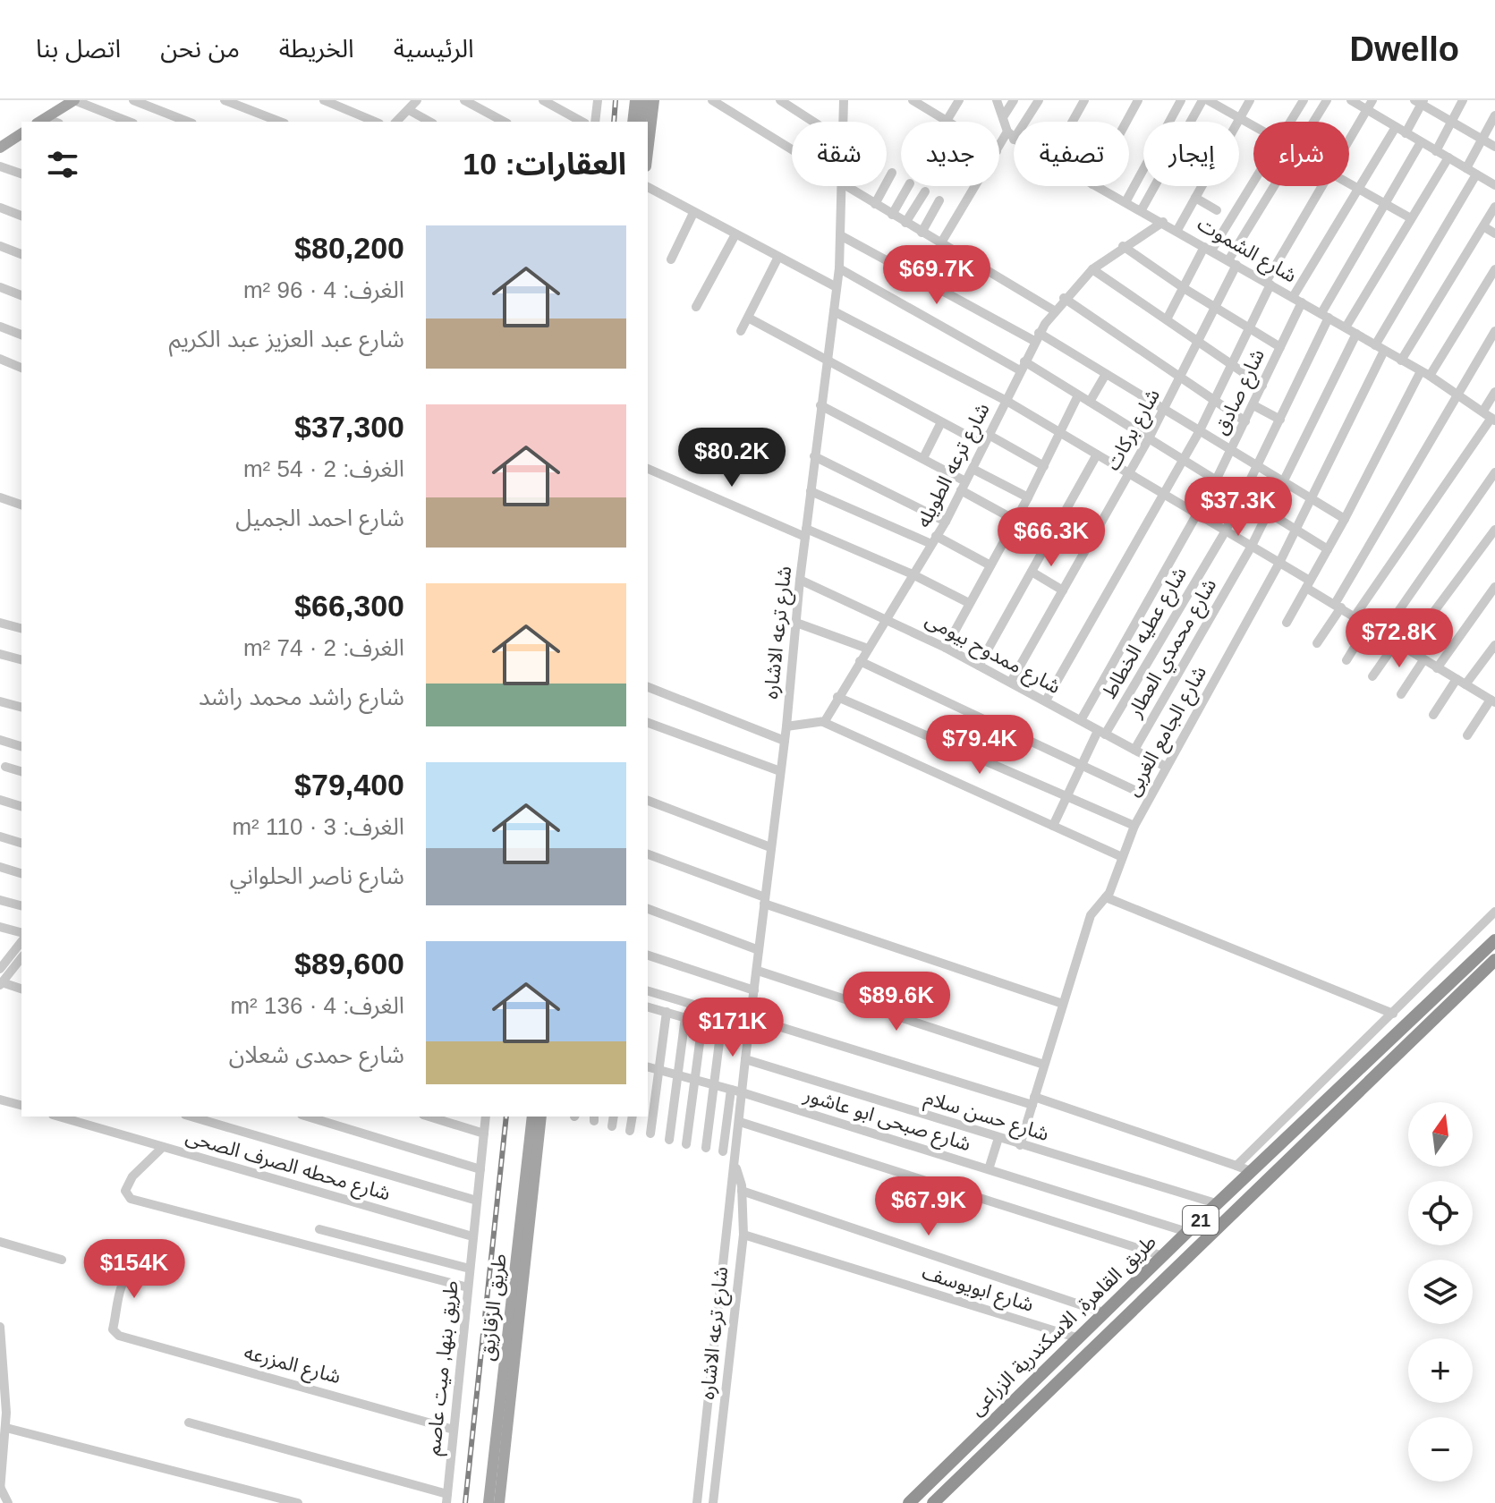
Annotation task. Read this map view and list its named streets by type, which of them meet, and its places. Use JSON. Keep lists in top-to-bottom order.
{
  "streets": {
    "highway": ["21", "طريق القاهرة, الاسكندرية الزراعى"],
    "main road": ["طريق الزقازيق"],
    "street": [
      "شارع الشموت",
      "شارع صادق",
      "شارع بركات",
      "شارع ترعه الطويله",
      "شارع ترعه الاشاره",
      "شارع عطيه الخطاط",
      "شارع محمدي العطار",
      "شارع ممدوح بيومى",
      "شارع الجامع الغربى",
      "شارع حسن سلام",
      "شارع صبحى ابو عاشور",
      "شارع محطه الصرف الصحى",
      "شارع ابويوسف",
      "شارع المزرعه",
      "طريق بنها, ميت عاصم"
    ]
  },
  "crossings": [
    ["شارع الشموت", "شارع صادق"],
    ["شارع الشموت", "شارع بركات"],
    ["شارع الشموت", "شارع ترعه الطويله"],
    ["شارع الشموت", "شارع عطيه الخطاط"],
    ["شارع الشموت", "شارع محمدي العطار"],
    ["شارع الشموت", "شارع الجامع الغربى"],
    ["شارع صادق", "شارع ممدوح بيومى"],
    ["شارع بركات", "شارع ممدوح بيومى"],
    ["شارع ترعه الطويله", "شارع ممدوح بيومى"],
    ["شارع ترعه الاشاره", "شارع ممدوح بيومى"],
    ["شارع ترعه الاشاره", "شارع حسن سلام"],
    ["شارع ترعه الاشاره", "شارع صبحى ابو عاشور"],
    ["شارع ترعه الاشاره", "شارع ابويوسف"],
    ["شارع عطيه الخطاط", "شارع ممدوح بيومى"],
    ["شارع محمدي العطار", "شارع ممدوح بيومى"],
    ["شارع ممدوح بيومى", "شارع الجامع الغربى"],
    ["شارع الجامع الغربى", "شارع حسن سلام"],
    ["شارع حسن سلام", "طريق القاهرة, الاسكندرية الزراعى"],
    ["شارع صبحى ابو عاشور", "طريق القاهرة, الاسكندرية الزراعى"],
    ["شارع محطه الصرف الصحى", "طريق بنها, ميت عاصم"],
    ["شارع ابويوسف", "طريق القاهرة, الاسكندرية الزراعى"],
    ["شارع المزرعه", "طريق بنها, ميت عاصم"]
  ],
  "north": "top",
  "page": {
    "header": "Dwello",
    "nav": [
      "الرئيسية",
      "الخريطة",
      "من نحن",
      "اتصل بنا"
    ],
    "chip": [
      "شراء",
      "إيجار",
      "تصفية",
      "جديد",
      "شقة"
    ],
    "heading": "العقارات: 10",
    "list": [
      {
        "name": "$80,200",
        "note": "الغرف: 4 · 96 m² · شارع عبد العزيز عبد الكريم"
      },
      {
        "name": "$37,300",
        "note": "الغرف: 2 · 54 m² · شارع احمد الجميل"
      },
      {
        "name": "$66,300",
        "note": "الغرف: 2 · 74 m² · شارع راشد محمد راشد"
      },
      {
        "name": "$79,400",
        "note": "الغرف: 3 · 110 m² · شارع ناصر الحلواني"
      },
      {
        "name": "$89,600",
        "note": "الغرف: 4 · 136 m² · شارع حمدى شعلان"
      }
    ],
    "price": [
      "$69.7K",
      "$80.2K",
      "$37.3K",
      "$66.3K",
      "$72.8K",
      "$79.4K",
      "$89.6K",
      "$171K",
      "$67.9K",
      "$154K"
    ],
    "map_buttons": ["+", "−"]
  }
}
